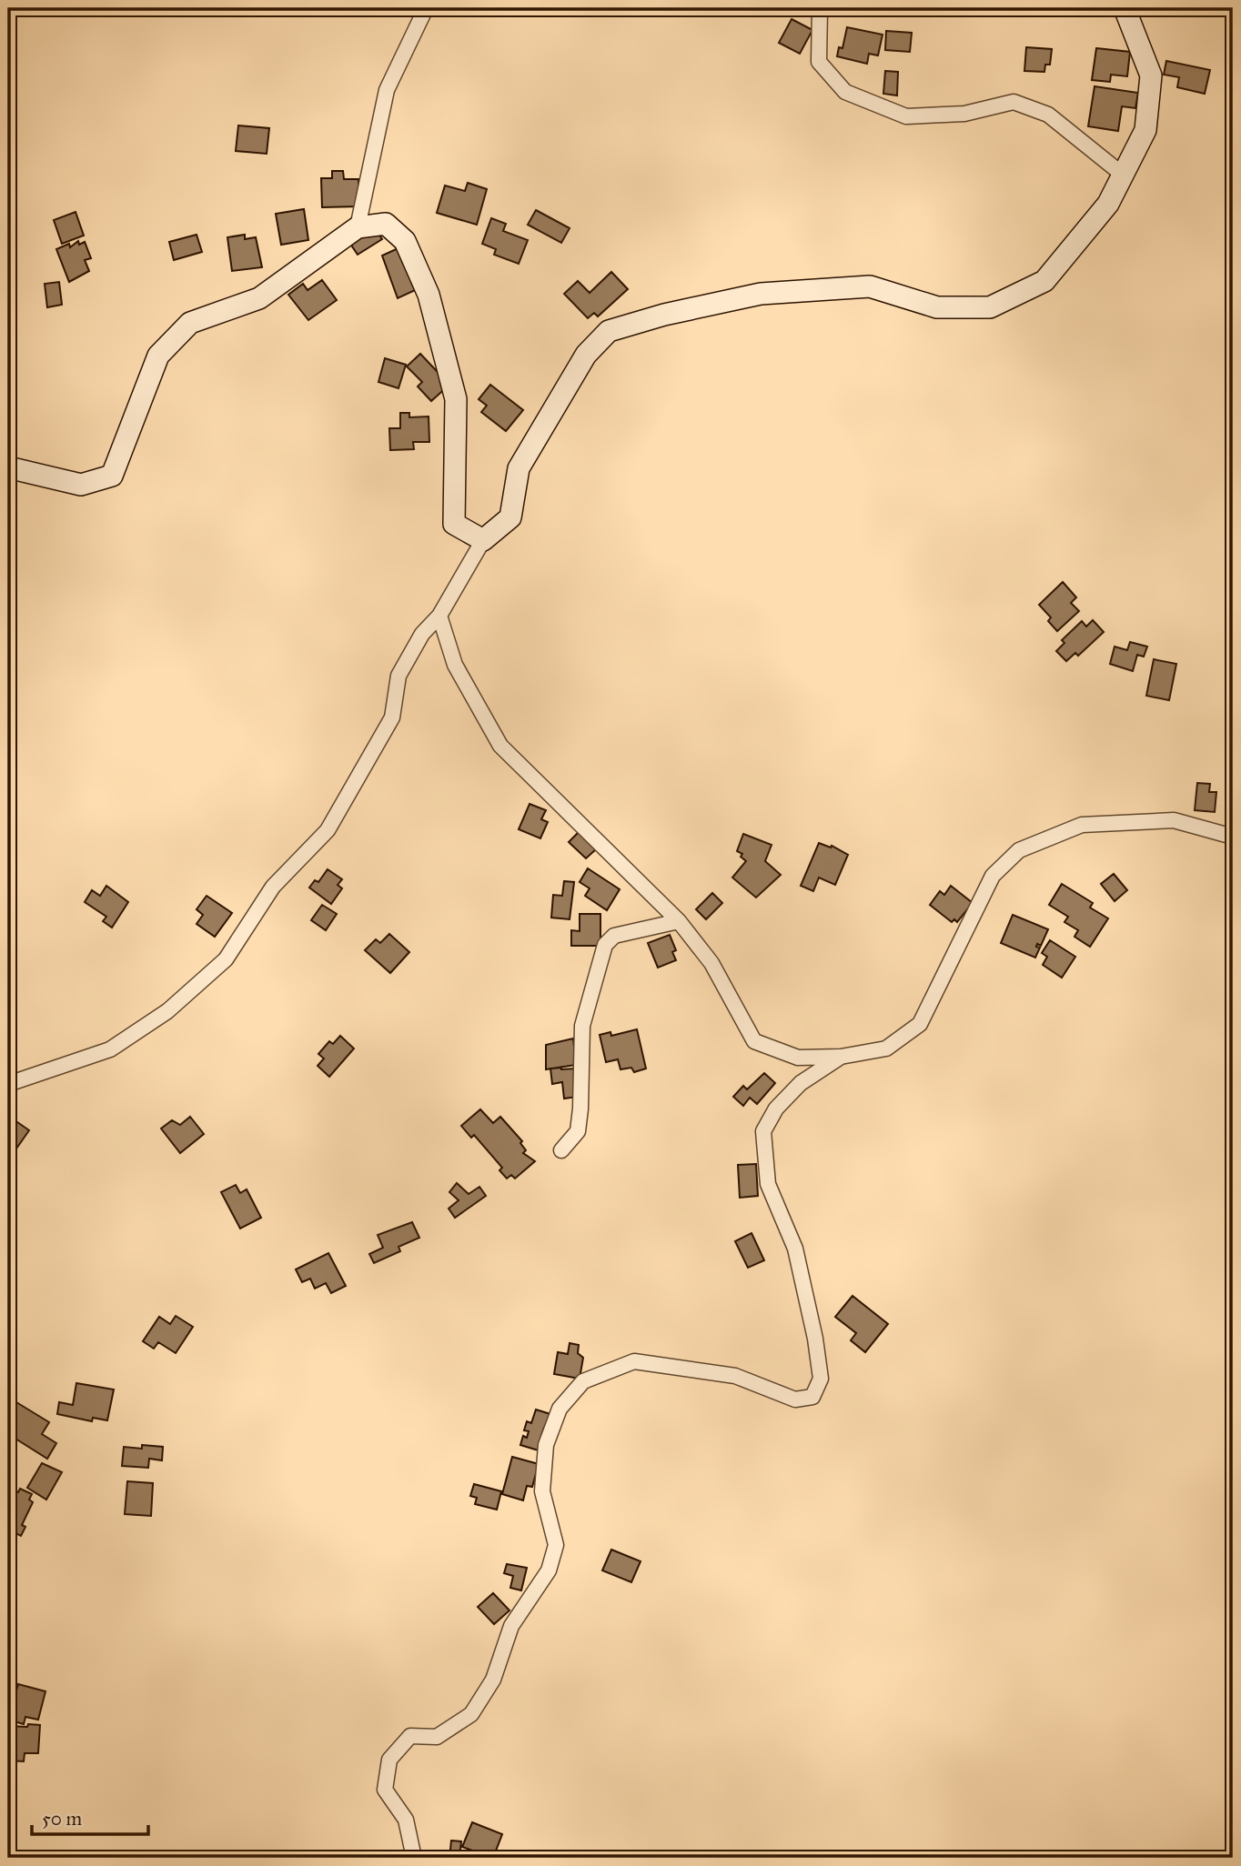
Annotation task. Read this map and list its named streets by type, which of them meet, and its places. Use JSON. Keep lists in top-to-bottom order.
{
  "scale_bar": "50 m"
}
